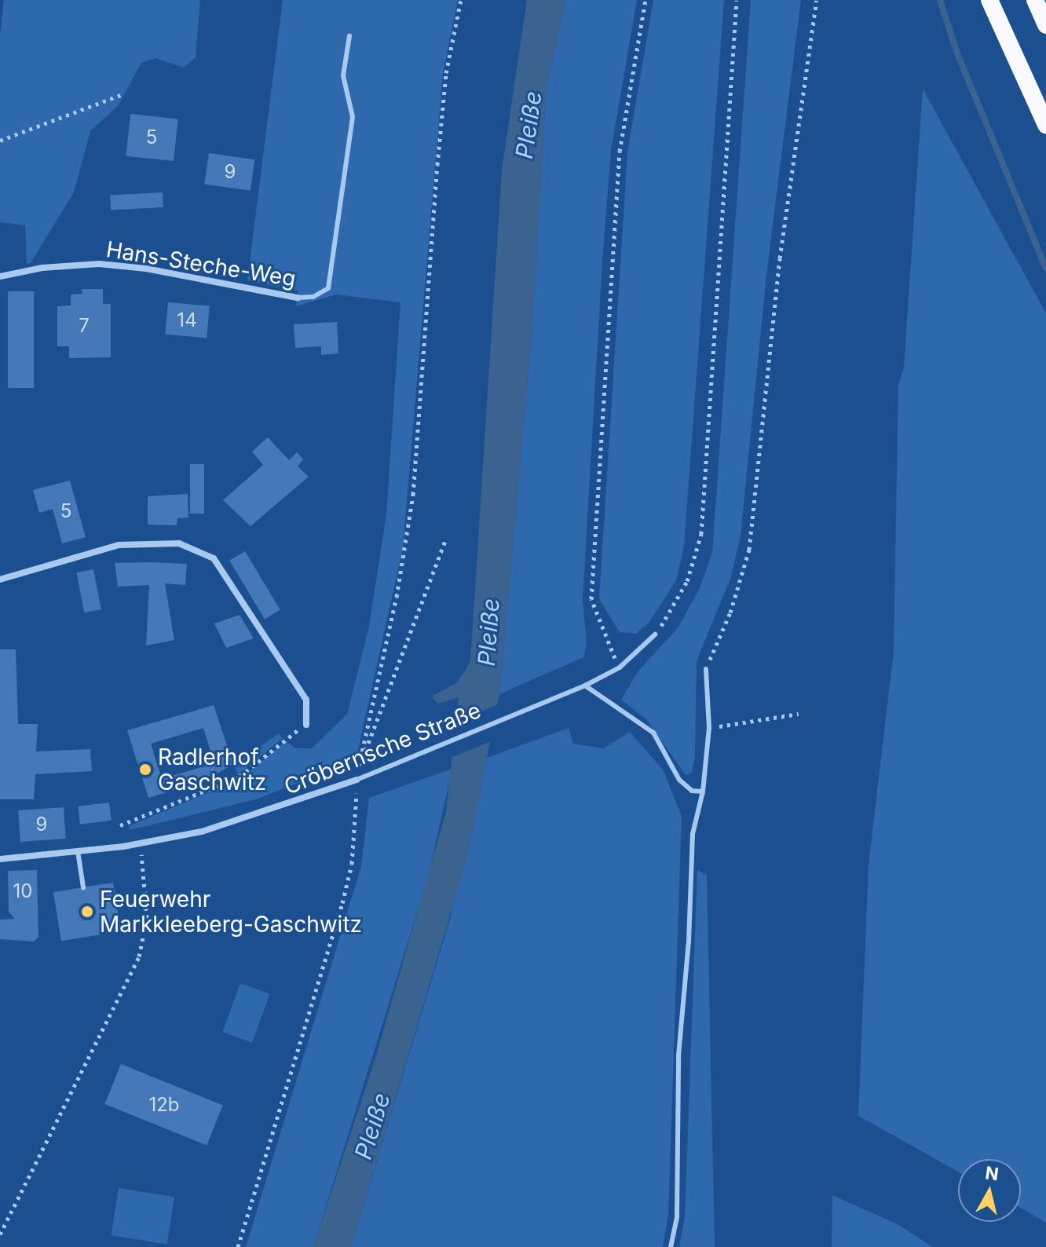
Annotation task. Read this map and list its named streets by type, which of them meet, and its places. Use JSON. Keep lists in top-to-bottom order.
{
  "streets": {
    "street": ["Hans-Steche-Weg", "Cröbernsche Straße"]
  },
  "water": ["Pleiße"],
  "places": ["Radlerhof Gaschwitz", "Feuerwehr Markkleeberg-Gaschwitz"],
  "house_numbers": [
    "5",
    "9",
    "14",
    "7",
    "5",
    "9",
    "10",
    "12b"
  ],
  "north": "top"
}
